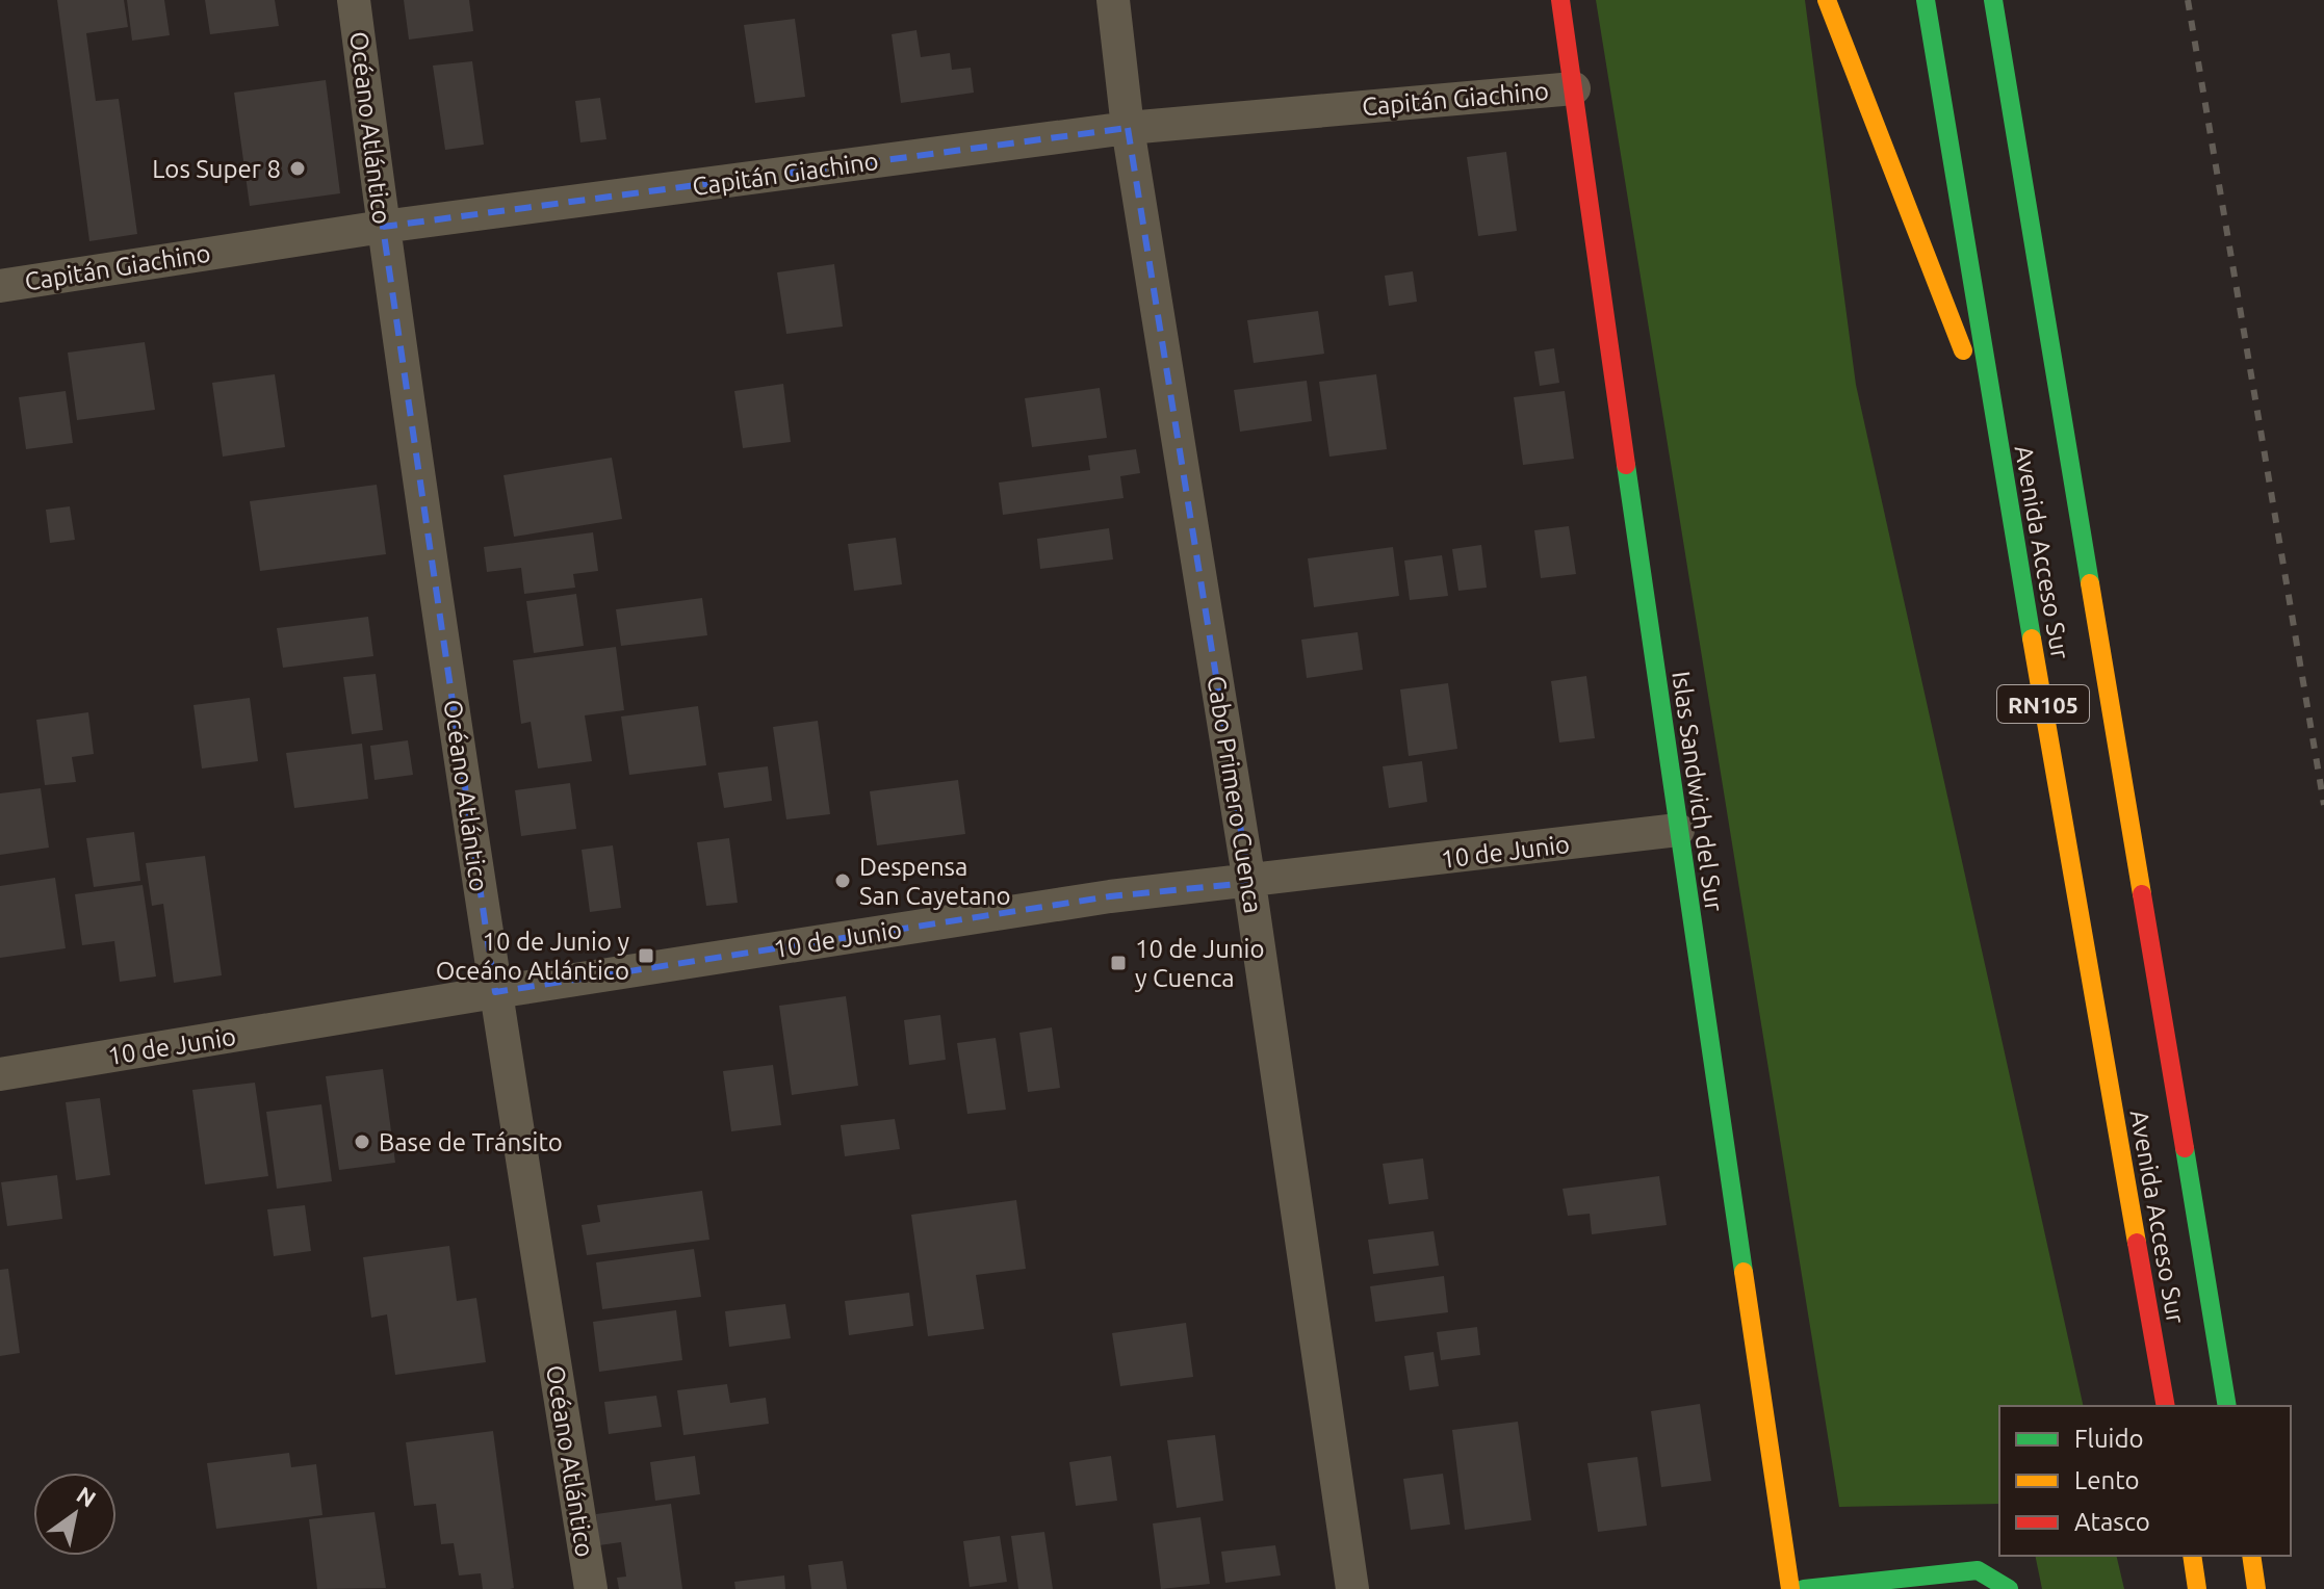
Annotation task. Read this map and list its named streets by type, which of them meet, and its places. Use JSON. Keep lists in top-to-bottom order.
{
  "streets": {
    "main road": ["Avenida Acceso Sur", "RN105", "Islas Sandwich del Sur"],
    "street": [
      "Capitán Giachino",
      "Océano Atlántico",
      "Cabo Primero Cuenca",
      "10 de Junio"
    ]
  },
  "crossings": [
    ["Capitán Giachino", "Océano Atlántico"],
    ["Capitán Giachino", "Islas Sandwich del Sur"],
    ["Capitán Giachino", "Cabo Primero Cuenca"],
    ["Océano Atlántico", "10 de Junio"],
    ["Islas Sandwich del Sur", "10 de Junio"],
    ["Cabo Primero Cuenca", "10 de Junio"]
  ],
  "places": {
    "other": ["Los Super 8", "Despensa San Cayetano", "Base de Tránsito"],
    "transit": ["10 de Junio y Oceáno Atlántico", "10 de Junio y Cuenca"]
  },
  "legend": ["Fluido", "Lento", "Atasco"],
  "north": "top right"
}
